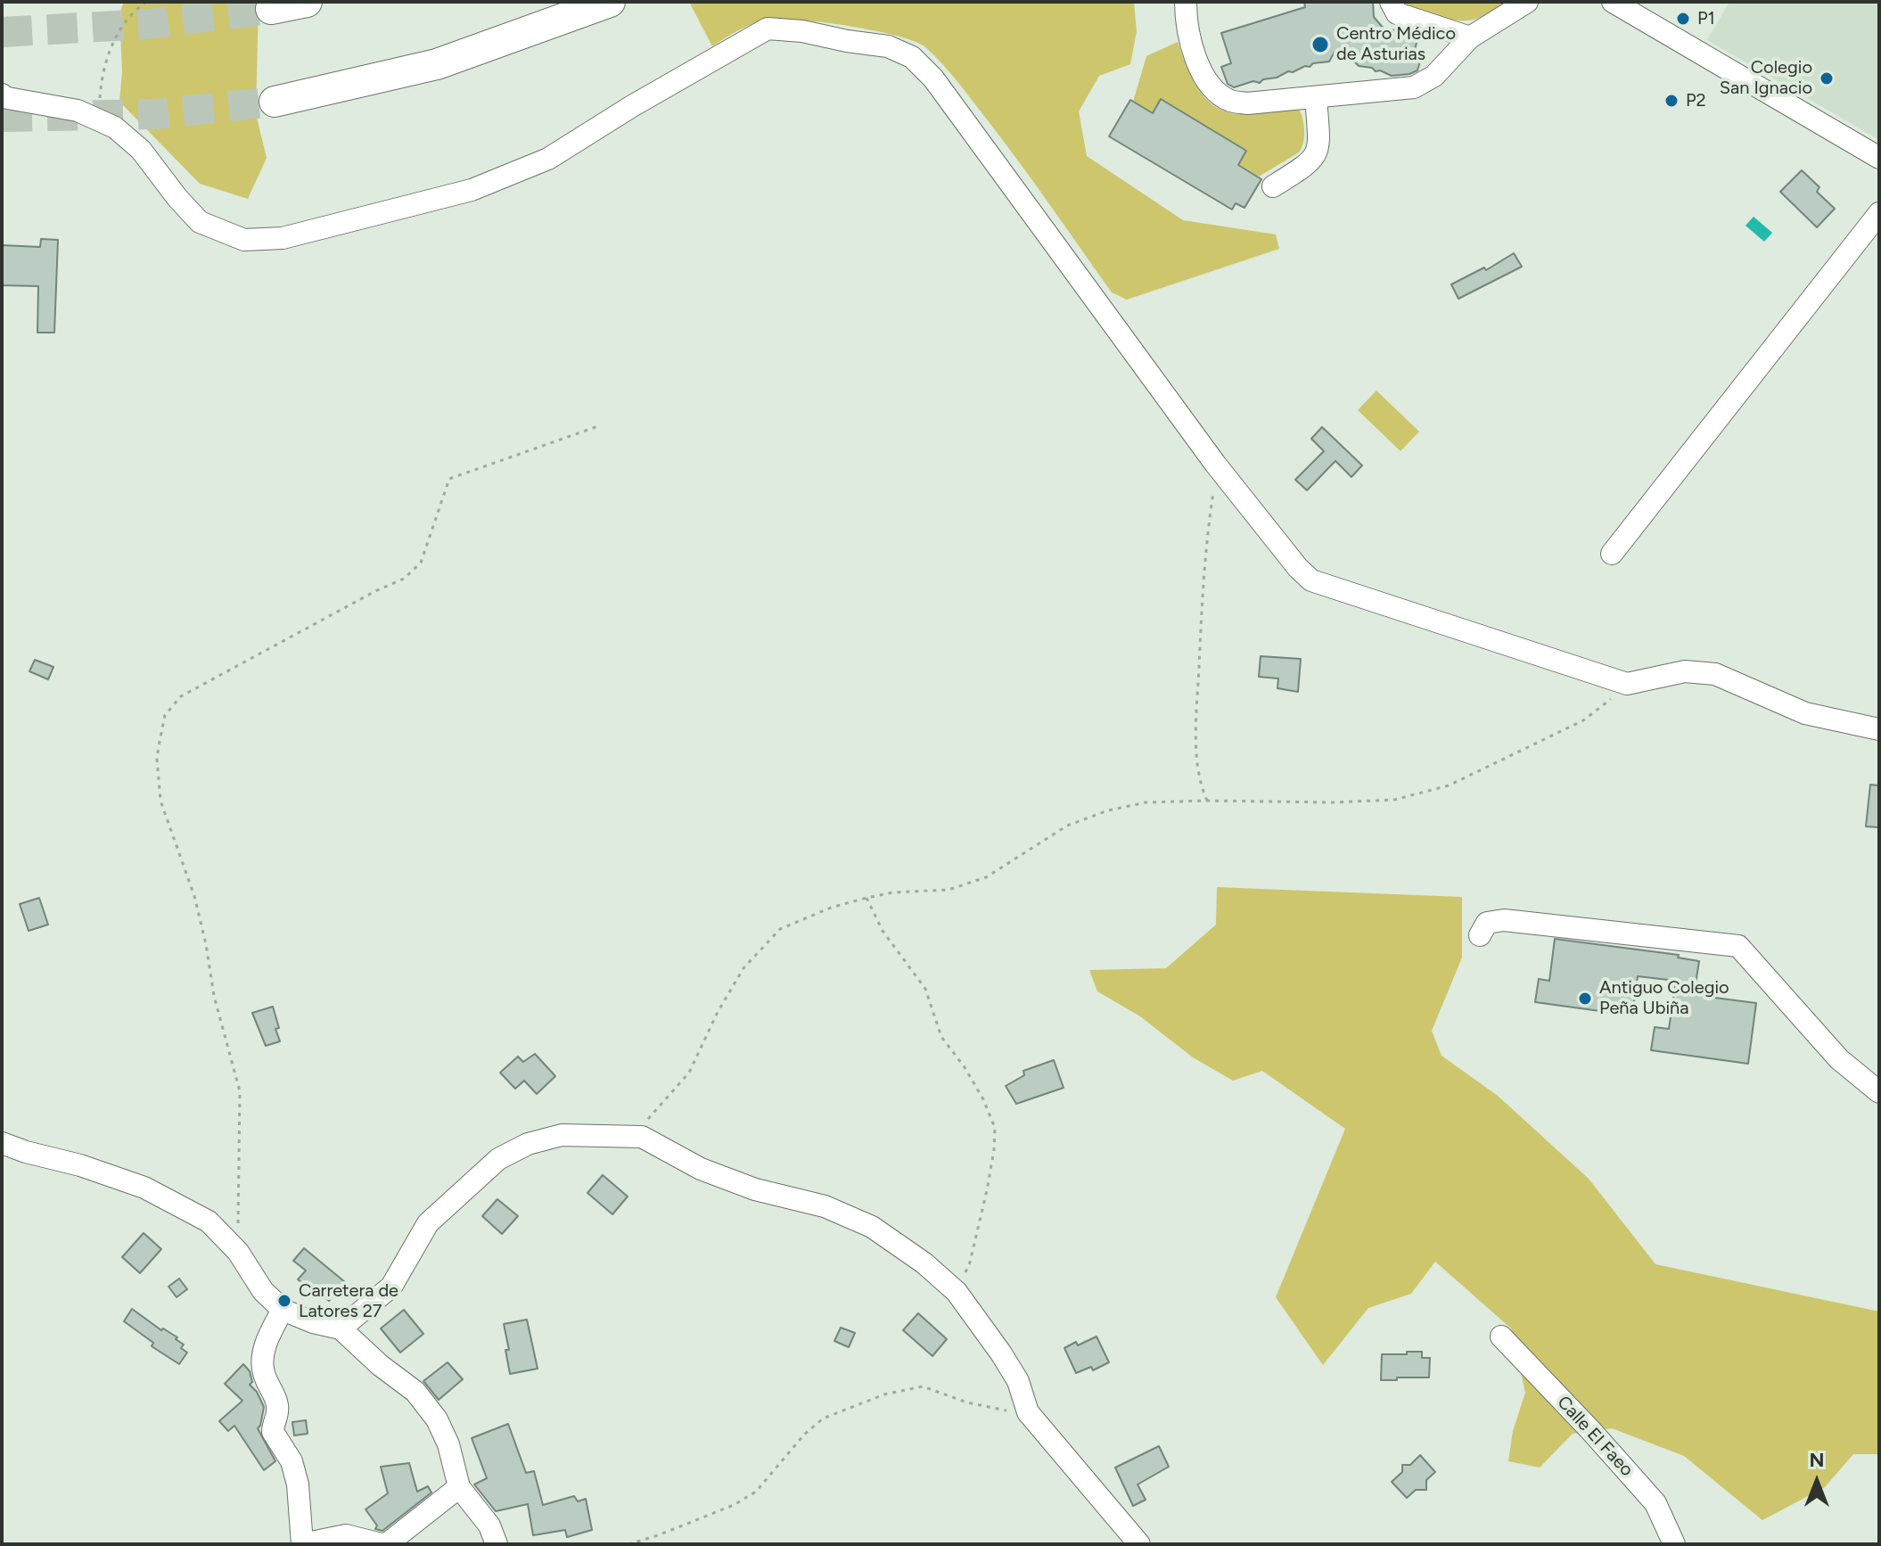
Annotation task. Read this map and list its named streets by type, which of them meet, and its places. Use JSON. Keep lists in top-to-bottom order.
{
  "streets": {
    "street": ["Calle El Faeo"]
  },
  "places": [
    "P1",
    "Centro Médico de Asturias",
    "Colegio San Ignacio",
    "P2",
    "Antiguo Colegio Peña Ubiña",
    "Carretera de Latores 27"
  ],
  "north": "top"
}
